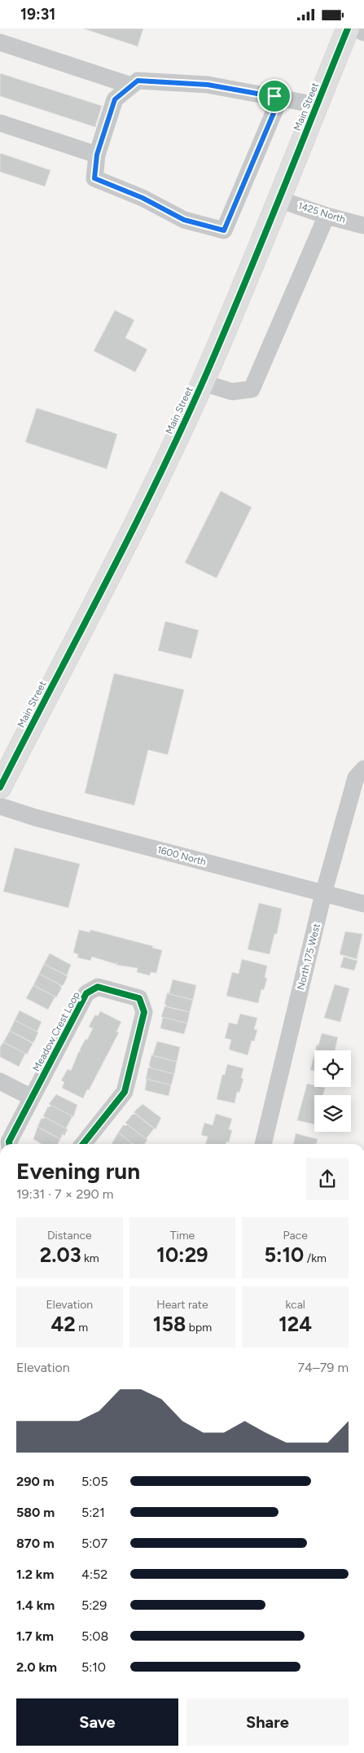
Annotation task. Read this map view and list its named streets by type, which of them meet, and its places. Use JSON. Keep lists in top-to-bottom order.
{
  "streets": {
    "main road": ["Main Street"],
    "street": [
      "1425 North",
      "1600 North",
      "North 175 West",
      "Meadow Crest Loop"
    ]
  },
  "crossings": [
    ["Main Street", "1425 North"],
    ["1600 North", "North 175 West"]
  ],
  "page": {
    "status": "19:31",
    "heading": ["Evening run", "19:31 · 7 × 290 m"],
    "stats": [
      ["Distance", "2.03 km"],
      ["Time", "10:29"],
      ["Pace", "5:10 /km"],
      ["Elevation", "42 m"],
      ["Heart rate", "158 bpm"],
      ["kcal", "124"]
    ],
    "chart": ["Elevation", "74–79 m"],
    "list": [
      {
        "name": "290 m",
        "note": "5:05"
      },
      {
        "name": "580 m",
        "note": "5:21"
      },
      {
        "name": "870 m",
        "note": "5:07"
      },
      {
        "name": "1.2 km",
        "note": "4:52"
      },
      {
        "name": "1.4 km",
        "note": "5:29"
      },
      {
        "name": "1.7 km",
        "note": "5:08"
      },
      {
        "name": "2.0 km",
        "note": "5:10"
      }
    ],
    "buttons": ["Save", "Share"]
  }
}
